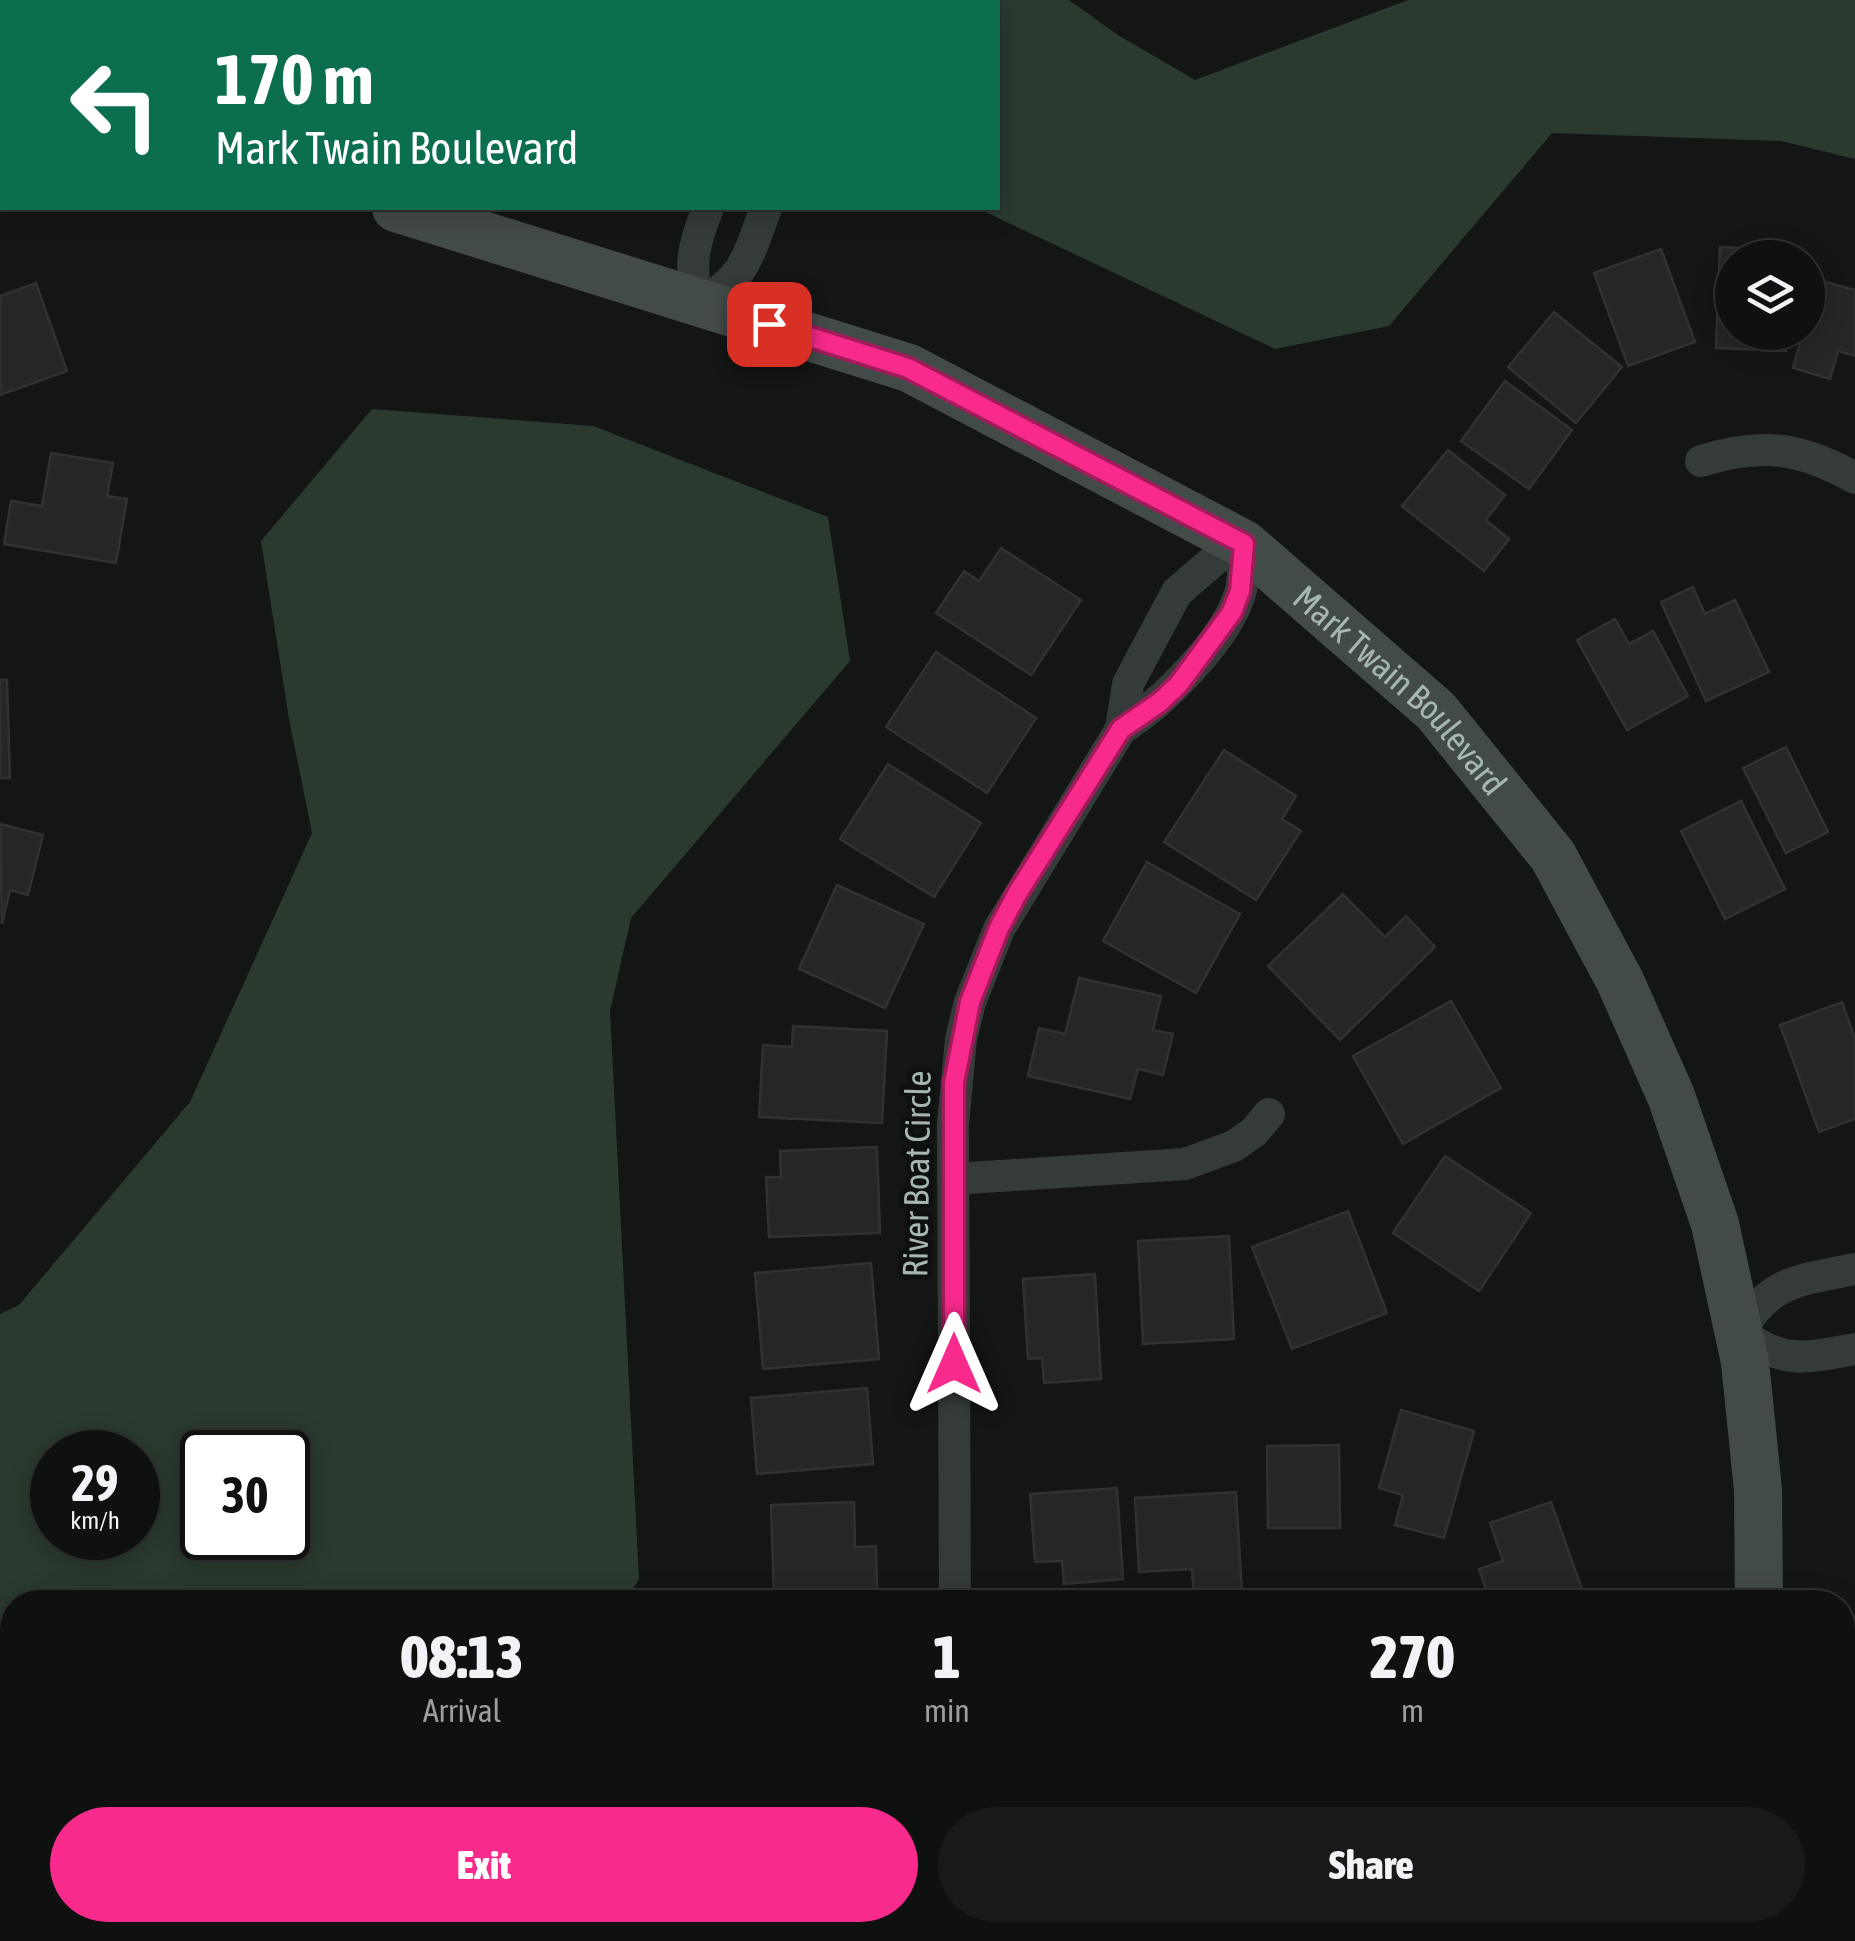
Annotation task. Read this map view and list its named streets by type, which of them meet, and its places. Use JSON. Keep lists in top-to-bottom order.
{
  "streets": {
    "street": ["Mark Twain Boulevard", "River Boat Circle"]
  },
  "crossings": [
    ["Mark Twain Boulevard", "River Boat Circle"]
  ],
  "page": {
    "turn": ["170 m", "Mark Twain Boulevard"],
    "speed": "29 km/h",
    "limit": "30",
    "eta": [
      "08:13",
      "Arrival",
      "1",
      "min",
      "270",
      "m"
    ],
    "buttons": ["Exit", "Share"]
  }
}
